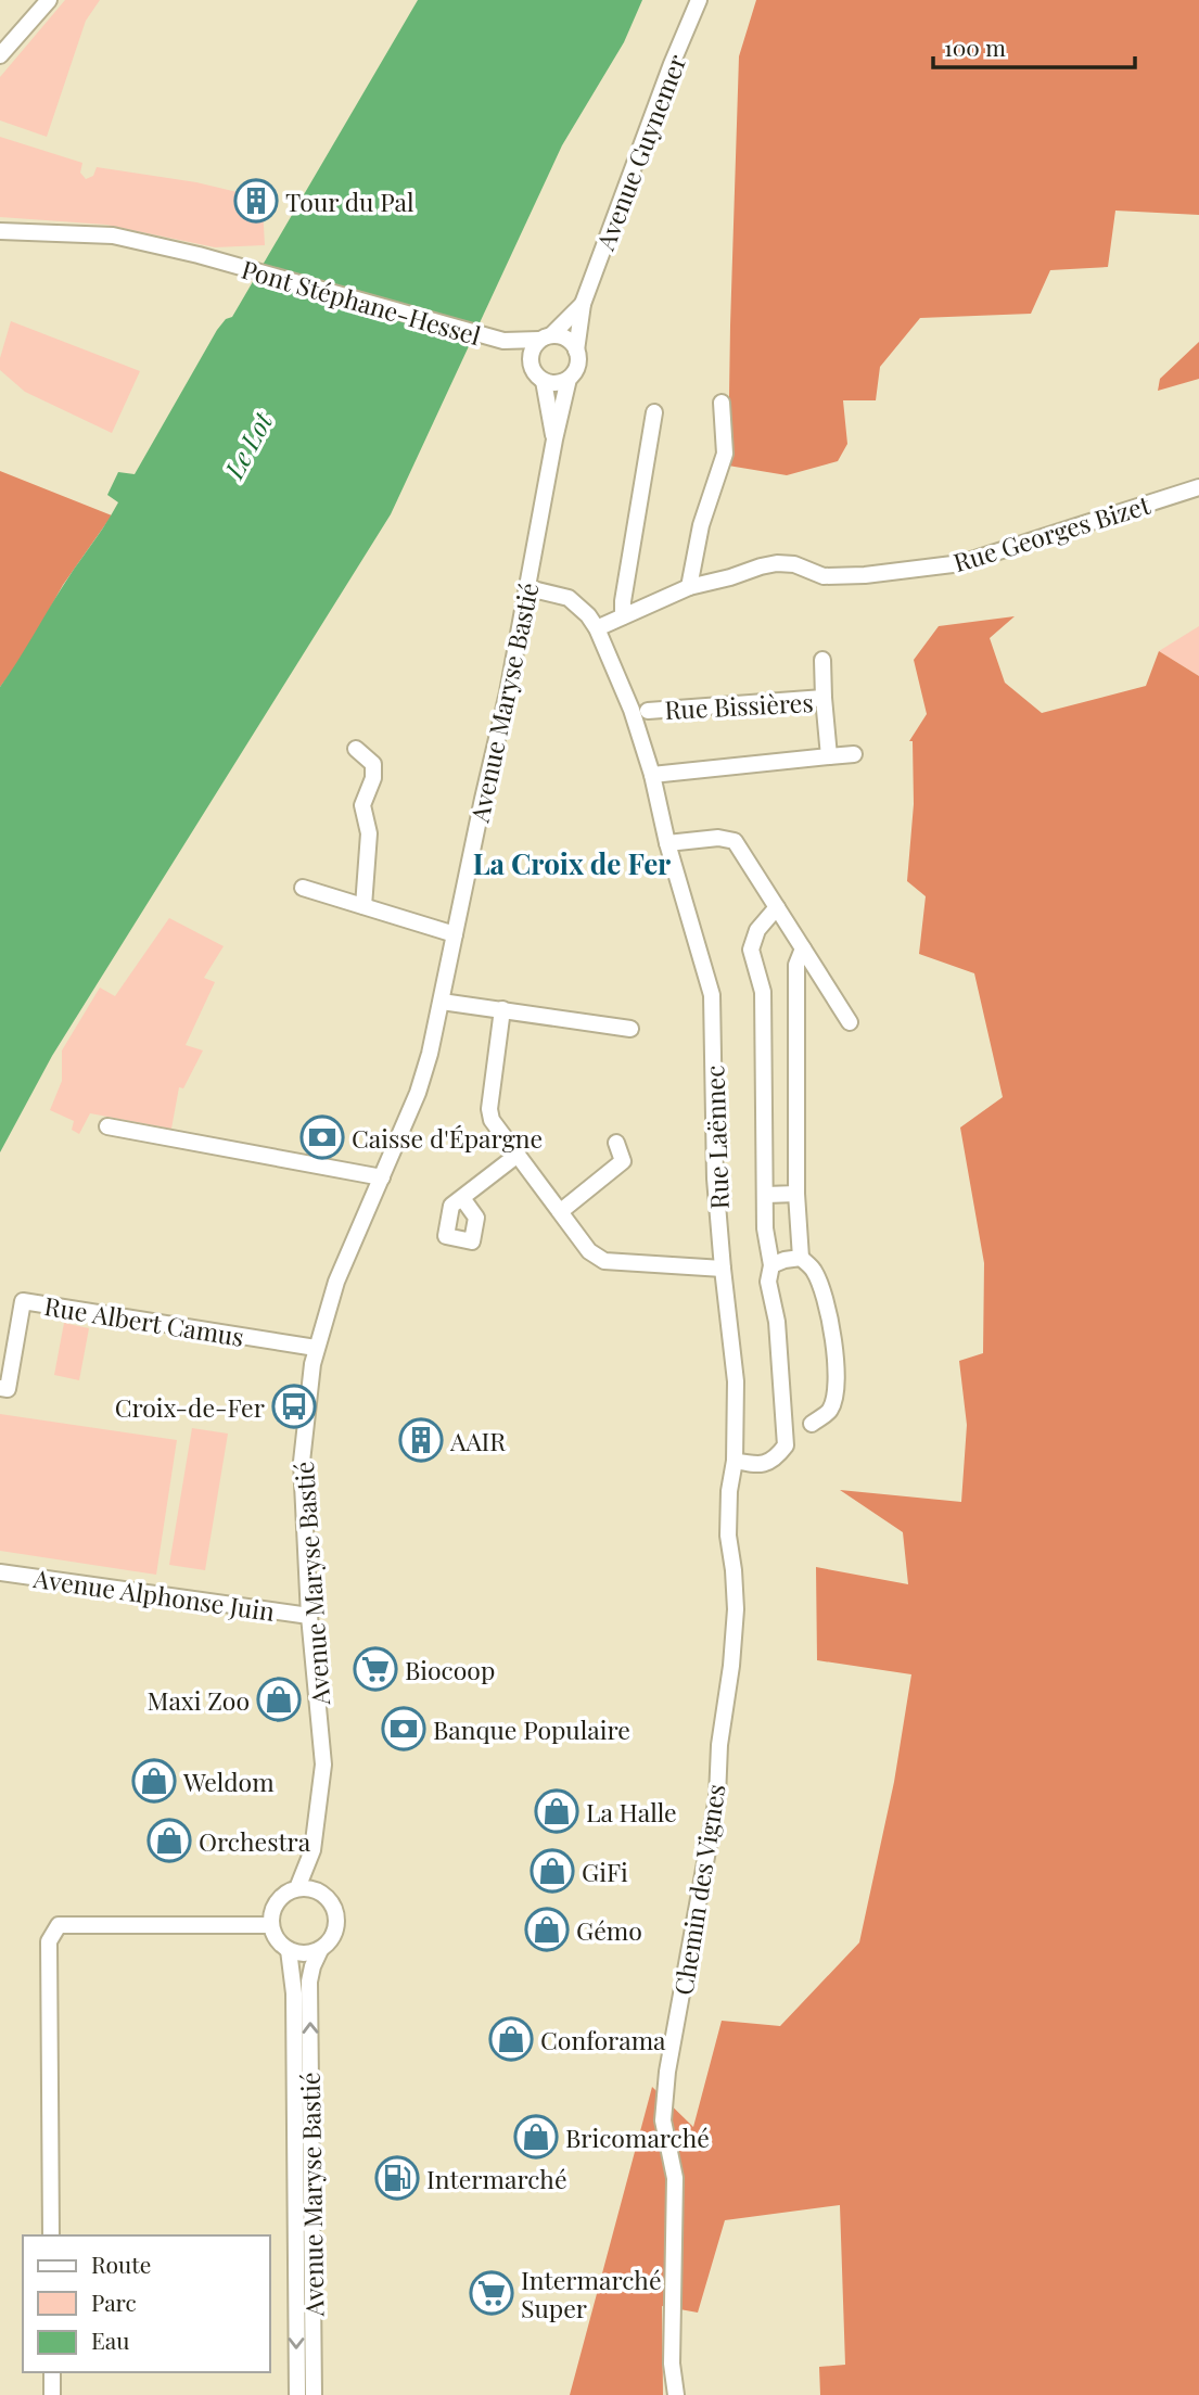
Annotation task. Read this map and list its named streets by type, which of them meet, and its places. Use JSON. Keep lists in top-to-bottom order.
{
  "streets": {
    "street": [
      "Avenue Guynemer",
      "Pont Stéphane-Hessel",
      "Rue Georges Bizet",
      "Avenue Maryse Bastié",
      "Rue Bissières",
      "Rue Laënnec",
      "Rue Albert Camus",
      "Avenue Alphonse Juin",
      "Chemin des Vignes"
    ]
  },
  "crossings": [
    ["Avenue Guynemer", "Avenue Maryse Bastié"],
    ["Rue Georges Bizet", "Rue Laënnec"],
    ["Avenue Maryse Bastié", "Rue Laënnec"],
    ["Avenue Maryse Bastié", "Rue Albert Camus"],
    ["Avenue Maryse Bastié", "Avenue Alphonse Juin"],
    ["Rue Laënnec", "Chemin des Vignes"]
  ],
  "districts": ["La Croix de Fer"],
  "water": ["Le Lot"],
  "places": {
    "building": ["Tour du Pal", "AAIR"],
    "bank": ["Caisse d'Épargne", "Banque Populaire"],
    "bus stop": ["Croix-de-Fer"],
    "supermarket": ["Biocoop", "Intermarché Super"],
    "shop": [
      "Maxi Zoo",
      "Weldom",
      "La Halle",
      "Orchestra",
      "GiFi",
      "Gémo",
      "Conforama",
      "Bricomarché"
    ],
    "fuel station": ["Intermarché"]
  },
  "legend": ["Route", "Parc", "Eau"],
  "scale_bar": "100 m"
}
